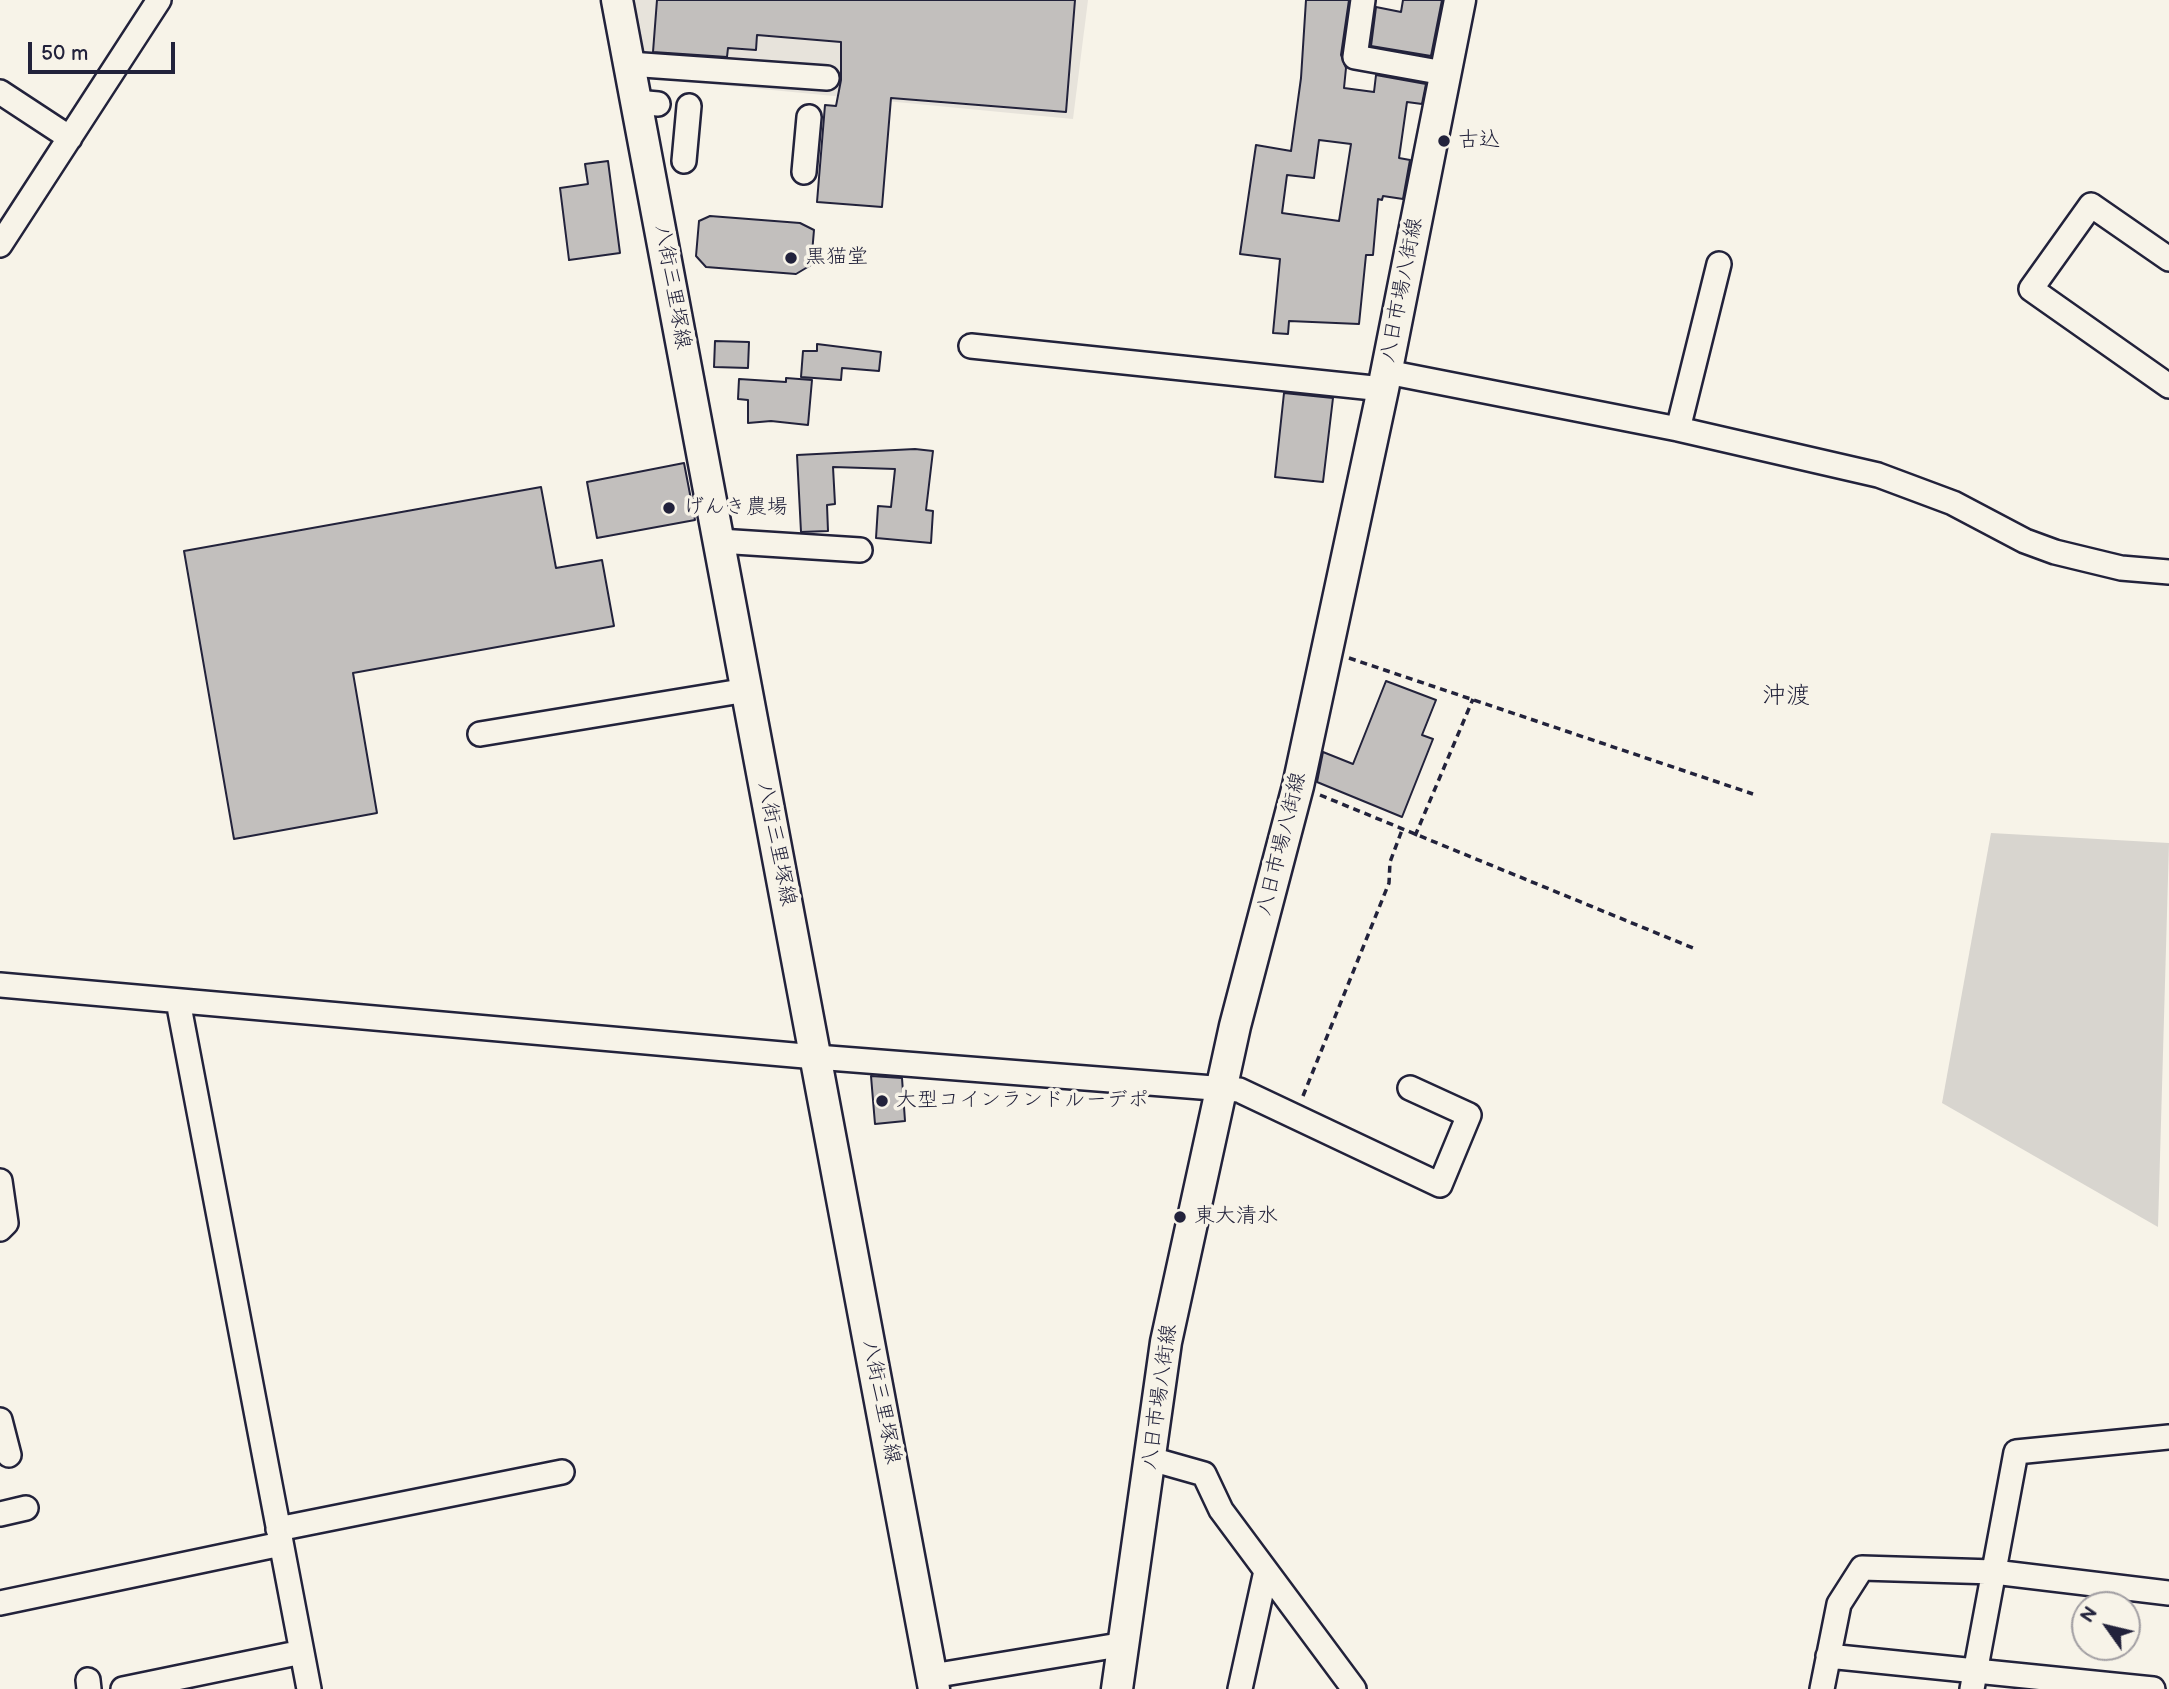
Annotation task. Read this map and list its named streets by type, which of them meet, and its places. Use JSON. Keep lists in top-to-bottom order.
{
  "streets": {
    "main road": ["八街三里塚線", "八日市場八街線"]
  },
  "districts": ["沖渡"],
  "places": [
    "古込",
    "黒猫堂",
    "げんき農場",
    "大型コインランドルーデポ",
    "東大清水"
  ],
  "scale_bar": "50 m",
  "north": "top left"
}
